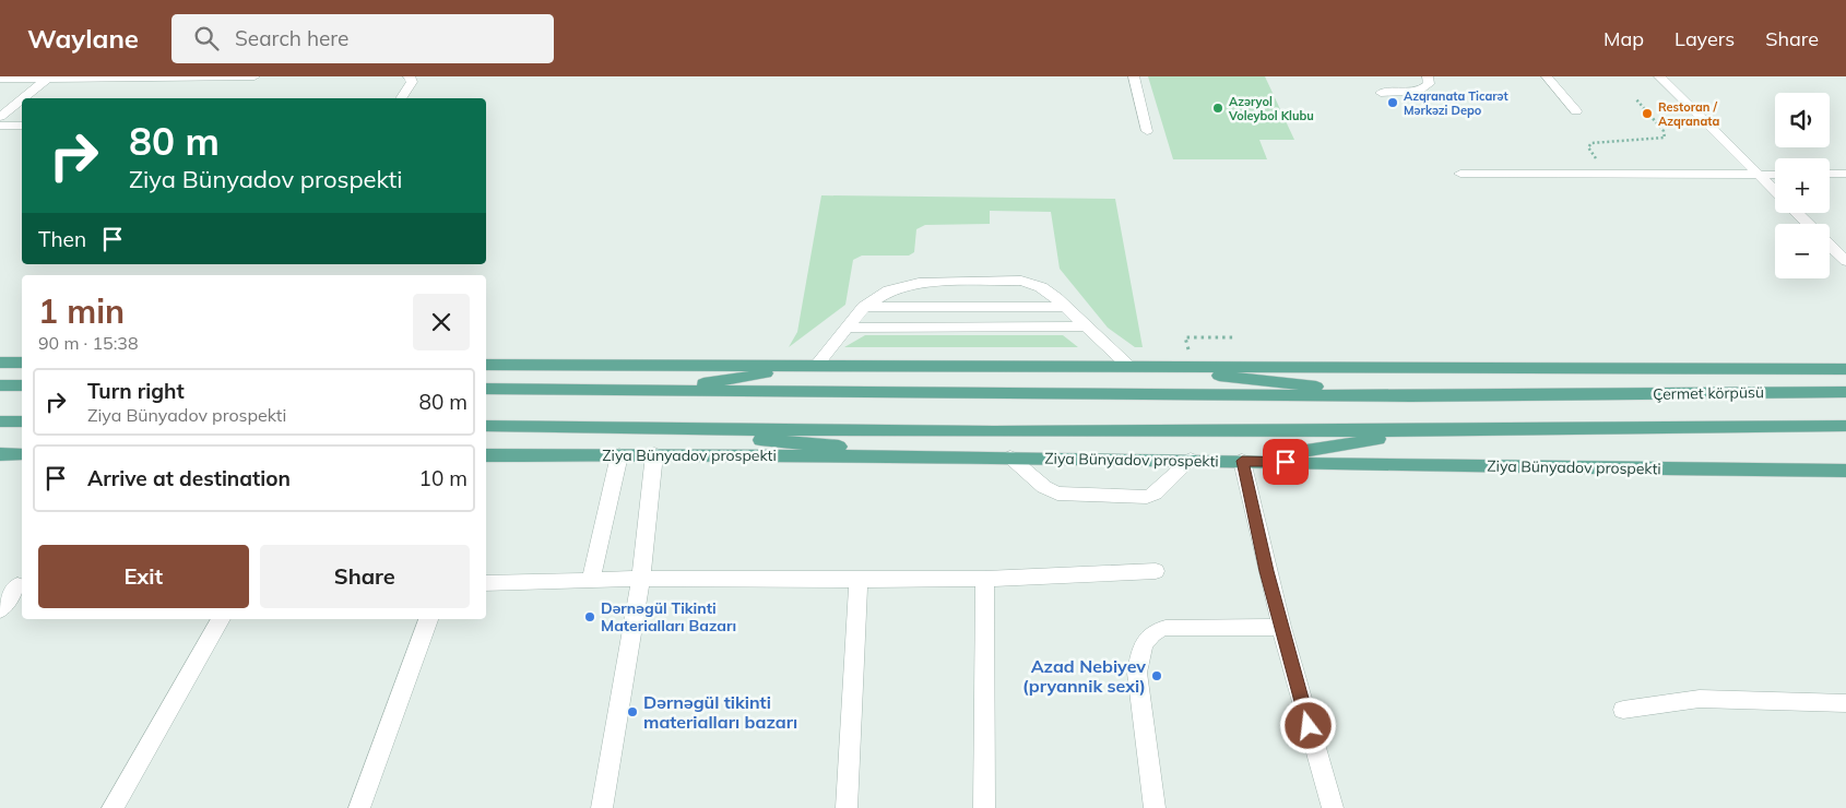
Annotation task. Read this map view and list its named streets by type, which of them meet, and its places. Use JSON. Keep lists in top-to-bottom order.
{
  "streets": {
    "main road": ["Çermet körpüsü", "Ziya Bünyadov prospekti"]
  },
  "places": [
    "Azqranata Ticarət Mərkəzi Depo",
    "Azəryol Voleybol Klubu",
    "Restoran / Azqranata",
    "Dərnəgül Tikinti Materialları Bazarı",
    "Azad Nebiyev (pryannik sexi)",
    "Dərnəgül tikinti materialları bazarı"
  ],
  "page": {
    "header": "Waylane",
    "search": "Search here",
    "nav": ["Map", "Layers", "Share"],
    "map_buttons": ["+", "−"],
    "turn": ["80 m", "Ziya Bünyadov prospekti"],
    "then": "Then",
    "heading": ["1 min", "90 m · 15:38"],
    "list": [
      {
        "name": "Turn right",
        "note": "Ziya Bünyadov prospekti",
        "value": "80 m"
      },
      {
        "name": "Arrive at destination",
        "value": "10 m"
      }
    ],
    "buttons": ["Exit", "Share"]
  }
}
